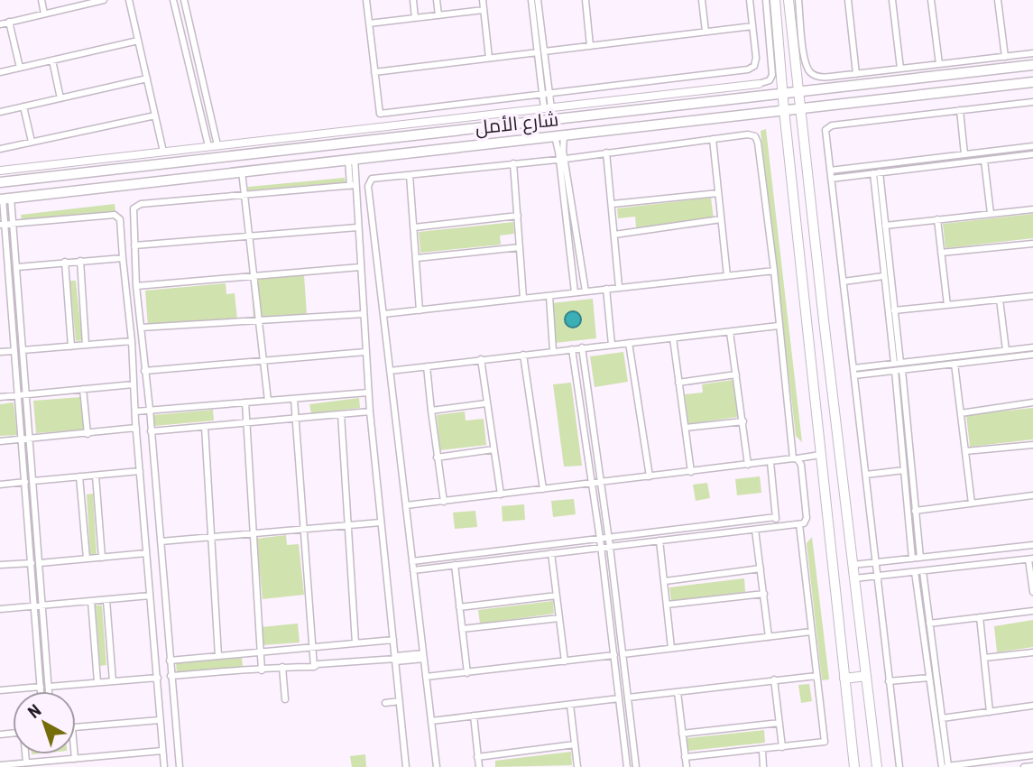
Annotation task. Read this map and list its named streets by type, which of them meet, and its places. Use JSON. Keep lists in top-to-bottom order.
{
  "streets": {
    "main road": ["شارع الأمل"]
  },
  "north": "top left"
}
